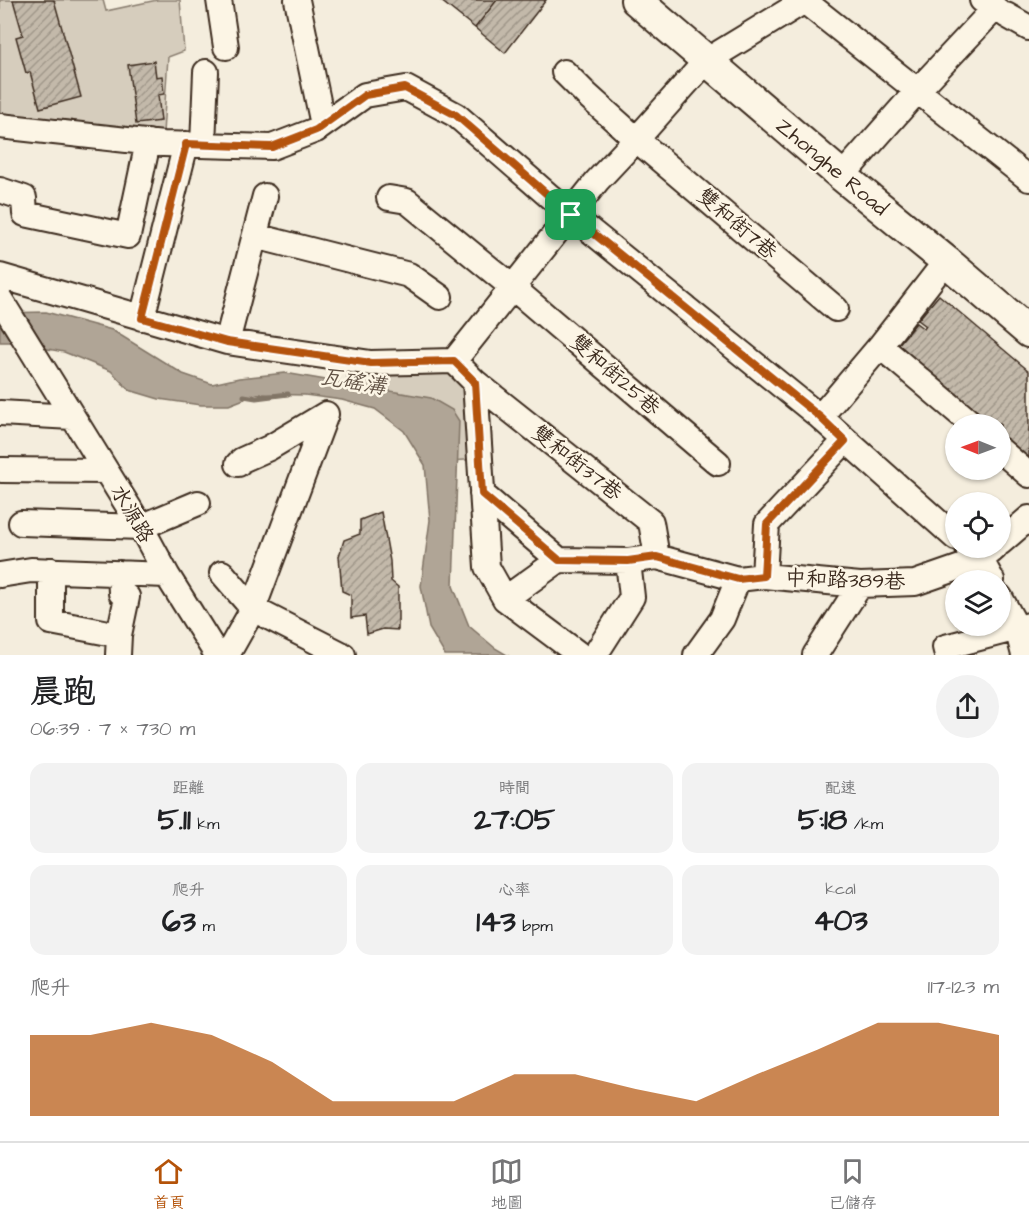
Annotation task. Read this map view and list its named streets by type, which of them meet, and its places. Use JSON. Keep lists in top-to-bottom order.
{
  "streets": {
    "main road": ["Zhonghe Road"],
    "street": [
      "雙和街7巷",
      "雙和街25巷",
      "雙和街37巷",
      "水源路",
      "中和路389巷"
    ]
  },
  "crossings": [
    ["雙和街37巷", "中和路389巷"]
  ],
  "water": ["瓦磘溝"],
  "north": "left",
  "page": {
    "heading": ["晨跑", "06:39 · 7 × 730 m"],
    "stats": [
      ["距離", "5.11 km"],
      ["時間", "27:05"],
      ["配速", "5:18 /km"],
      ["爬升", "63 m"],
      ["心率", "143 bpm"],
      ["kcal", "403"]
    ],
    "chart": ["爬升", "117–123 m"],
    "tabs": ["首頁", "地圖", "已儲存"]
  }
}
